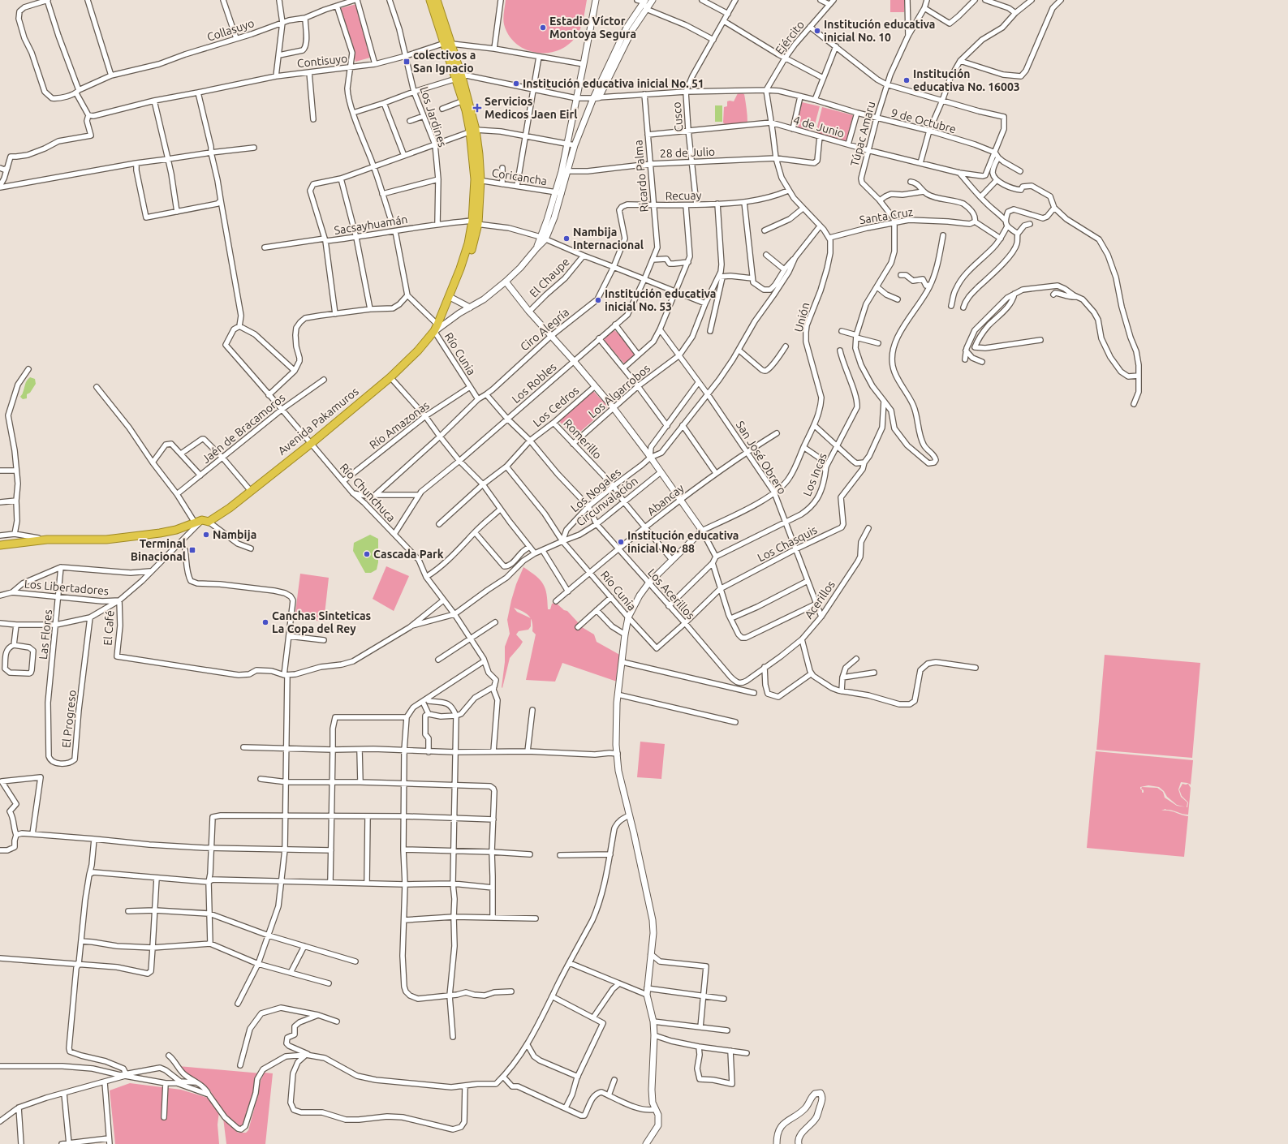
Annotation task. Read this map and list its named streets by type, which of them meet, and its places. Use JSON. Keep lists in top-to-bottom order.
{
  "streets": {
    "highway": ["Avenida Pakamuros"],
    "street": [
      "Collasuyo",
      "Ejército",
      "Contisuyo",
      "Los Jardines",
      "Cusco",
      "9 de Octubre",
      "4 de Junio",
      "Túpac Amaru",
      "28 de Julio",
      "Ricardo Palma",
      "Coricancha",
      "Recuay",
      "Santa Cruz",
      "Sacsayhuamán",
      "El Chaupe",
      "Unión",
      "Ciro Alegría",
      "Río Cunia",
      "Los Robles",
      "Los Algarrobos",
      "Los Cedros",
      "Río Amazonas",
      "Jaén de Bracamoros",
      "Romerillo",
      "San José Obrero",
      "Los Incas",
      "Los Nogales",
      "Río Chunchuca",
      "Abancay",
      "Circunvalación",
      "Los Chasquis",
      "Los Libertadores",
      "Los Acerillos",
      "Acerillos",
      "El Café",
      "Las Flores",
      "El Progreso"
    ]
  },
  "crossings": [
    ["Ejército", "9 de Octubre"],
    ["Contisuyo", "Los Jardines"],
    ["Contisuyo", "Avenida Pakamuros"],
    ["Los Jardines", "9 de Octubre"],
    ["Los Jardines", "Sacsayhuamán"],
    ["Cusco", "9 de Octubre"],
    ["Cusco", "4 de Junio"],
    ["Cusco", "28 de Julio"],
    ["Cusco", "Recuay"],
    ["9 de Octubre", "4 de Junio"],
    ["9 de Octubre", "Túpac Amaru"],
    ["9 de Octubre", "Ricardo Palma"],
    ["9 de Octubre", "Avenida Pakamuros"],
    ["4 de Junio", "Túpac Amaru"],
    ["4 de Junio", "28 de Julio"],
    ["4 de Junio", "Ricardo Palma"],
    ["Túpac Amaru", "Santa Cruz"],
    ["28 de Julio", "Ricardo Palma"],
    ["Ricardo Palma", "Recuay"],
    ["Ricardo Palma", "Sacsayhuamán"],
    ["Ricardo Palma", "Los Robles"],
    ["Coricancha", "Avenida Pakamuros"],
    ["Recuay", "Sacsayhuamán"],
    ["Recuay", "Ciro Alegría"],
    ["Santa Cruz", "Unión"],
    ["Sacsayhuamán", "El Chaupe"],
    ["Sacsayhuamán", "Ciro Alegría"],
    ["Sacsayhuamán", "Avenida Pakamuros"],
    ["Unión", "San José Obrero"],
    ["Ciro Alegría", "Río Cunia"],
    ["Ciro Alegría", "Los Acerillos"],
    ["Río Cunia", "Los Cedros"],
    ["Río Cunia", "Avenida Pakamuros"],
    ["Río Cunia", "Río Amazonas"],
    ["Río Cunia", "Los Nogales"],
    ["Río Cunia", "Abancay"],
    ["Río Cunia", "Circunvalación"],
    ["Río Cunia", "Los Chasquis"],
    ["Río Cunia", "Los Acerillos"],
    ["Los Robles", "Río Chunchuca"],
    ["Los Robles", "Los Acerillos"],
    ["Los Algarrobos", "Romerillo"],
    ["Los Algarrobos", "San José Obrero"],
    ["Los Cedros", "Romerillo"],
    ["Los Cedros", "Los Acerillos"],
    ["Avenida Pakamuros", "Río Chunchuca"],
    ["Río Amazonas", "Río Chunchuca"],
    ["Jaén de Bracamoros", "Río Chunchuca"],
    ["Romerillo", "Los Nogales"],
    ["Romerillo", "Abancay"],
    ["Romerillo", "Circunvalación"],
    ["San José Obrero", "Los Incas"],
    ["San José Obrero", "Los Nogales"],
    ["San José Obrero", "Abancay"],
    ["San José Obrero", "Los Chasquis"],
    ["San José Obrero", "Acerillos"],
    ["Los Nogales", "Circunvalación"],
    ["Los Nogales", "Los Acerillos"],
    ["Abancay", "Los Acerillos"],
    ["Circunvalación", "Los Acerillos"],
    ["Los Chasquis", "Los Acerillos"],
    ["Los Libertadores", "El Café"],
    ["Los Libertadores", "Las Flores"],
    ["Los Acerillos", "Acerillos"],
    ["Las Flores", "El Progreso"]
  ],
  "places": {
    "other": [
      "Estadio Víctor Montoya Segura",
      "Institución educativa inicial No. 10",
      "Institución educativa No. 16003",
      "Institución educativa inicial No. 51",
      "Nambija Internacional",
      "Institución educativa inicial No. 53",
      "Nambija",
      "Institución educativa inicial No. 88",
      "Cascada Park",
      "Canchas Sinteticas La Copa del Rey"
    ],
    "transit": ["colectivos a San Ignacio", "Terminal Binacional"],
    "health": ["Servicios Medicos Jaen Eirl"]
  }
}
